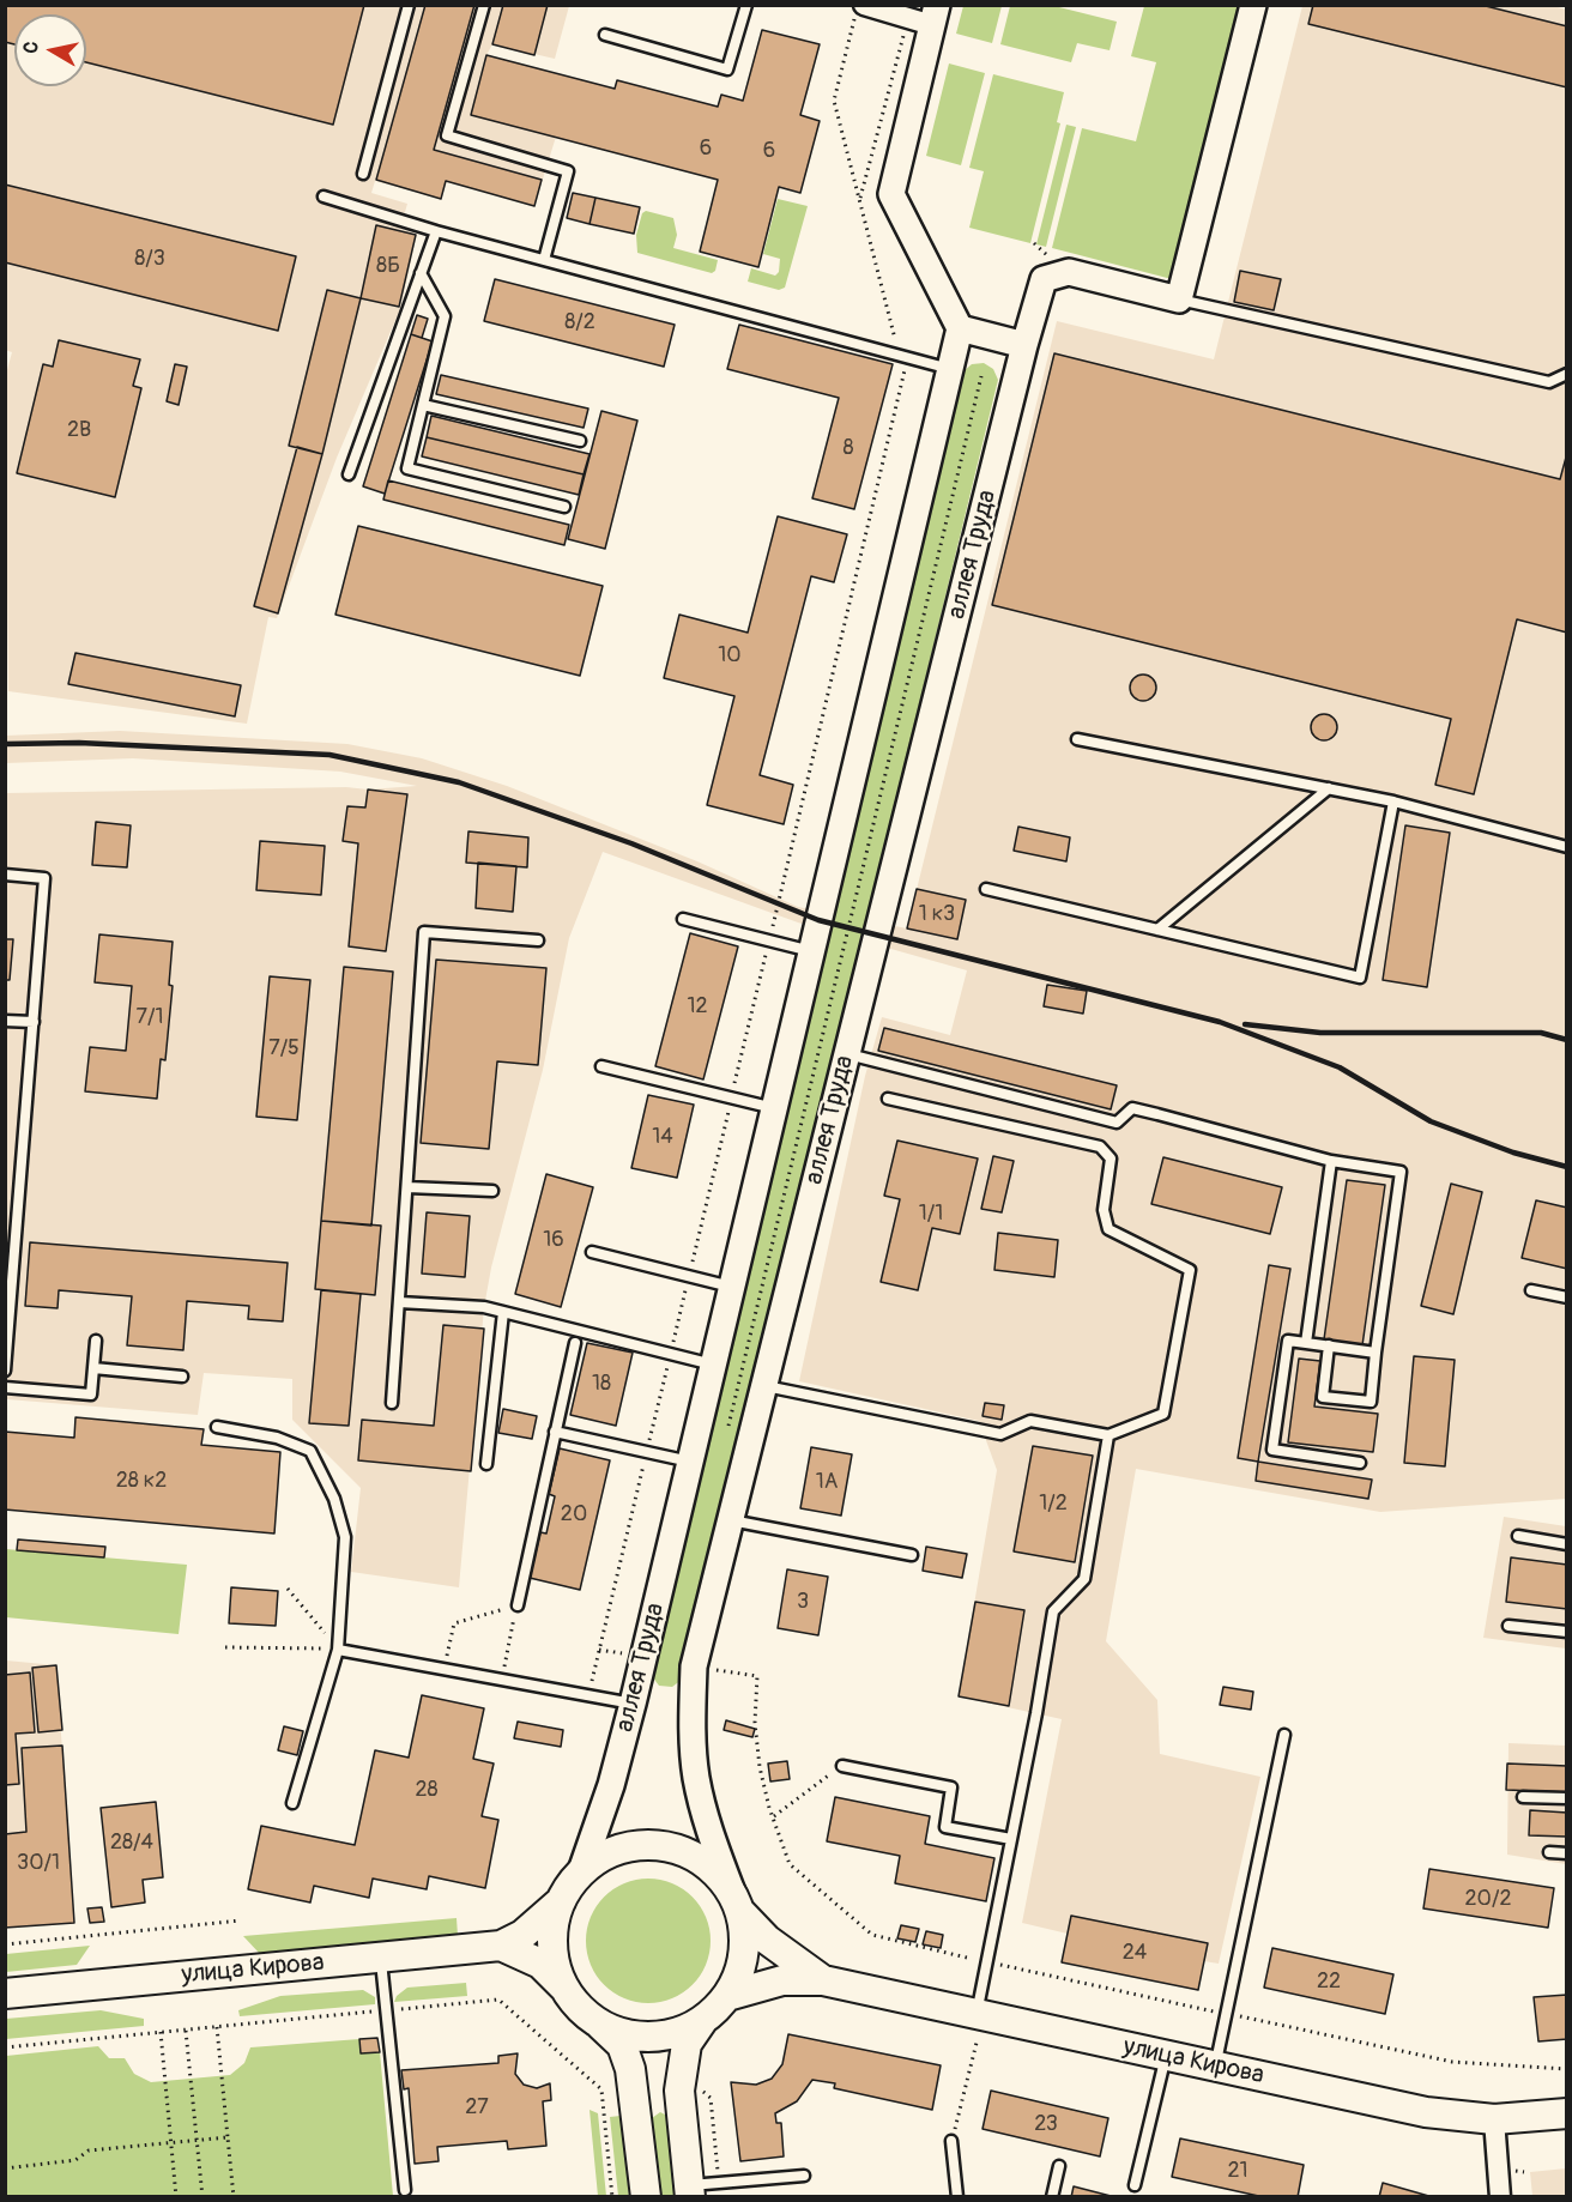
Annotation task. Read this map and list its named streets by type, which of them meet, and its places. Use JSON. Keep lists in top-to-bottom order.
{
  "streets": {
    "main road": ["улица Кирова"],
    "street": ["аллея Труда"]
  },
  "crossings": [
    ["аллея Труда", "улица Кирова"]
  ],
  "house_numbers": [
    "6",
    "6",
    "8/3",
    "8Б",
    "8/2",
    "2В",
    "8",
    "10",
    "1 к3",
    "12",
    "7/1",
    "7/5",
    "14",
    "1/1",
    "16",
    "18",
    "28 к2",
    "1А",
    "1/2",
    "20",
    "3",
    "28",
    "28/4",
    "30/1",
    "20/2",
    "24",
    "22",
    "27",
    "23",
    "21"
  ],
  "north": "left"
}
